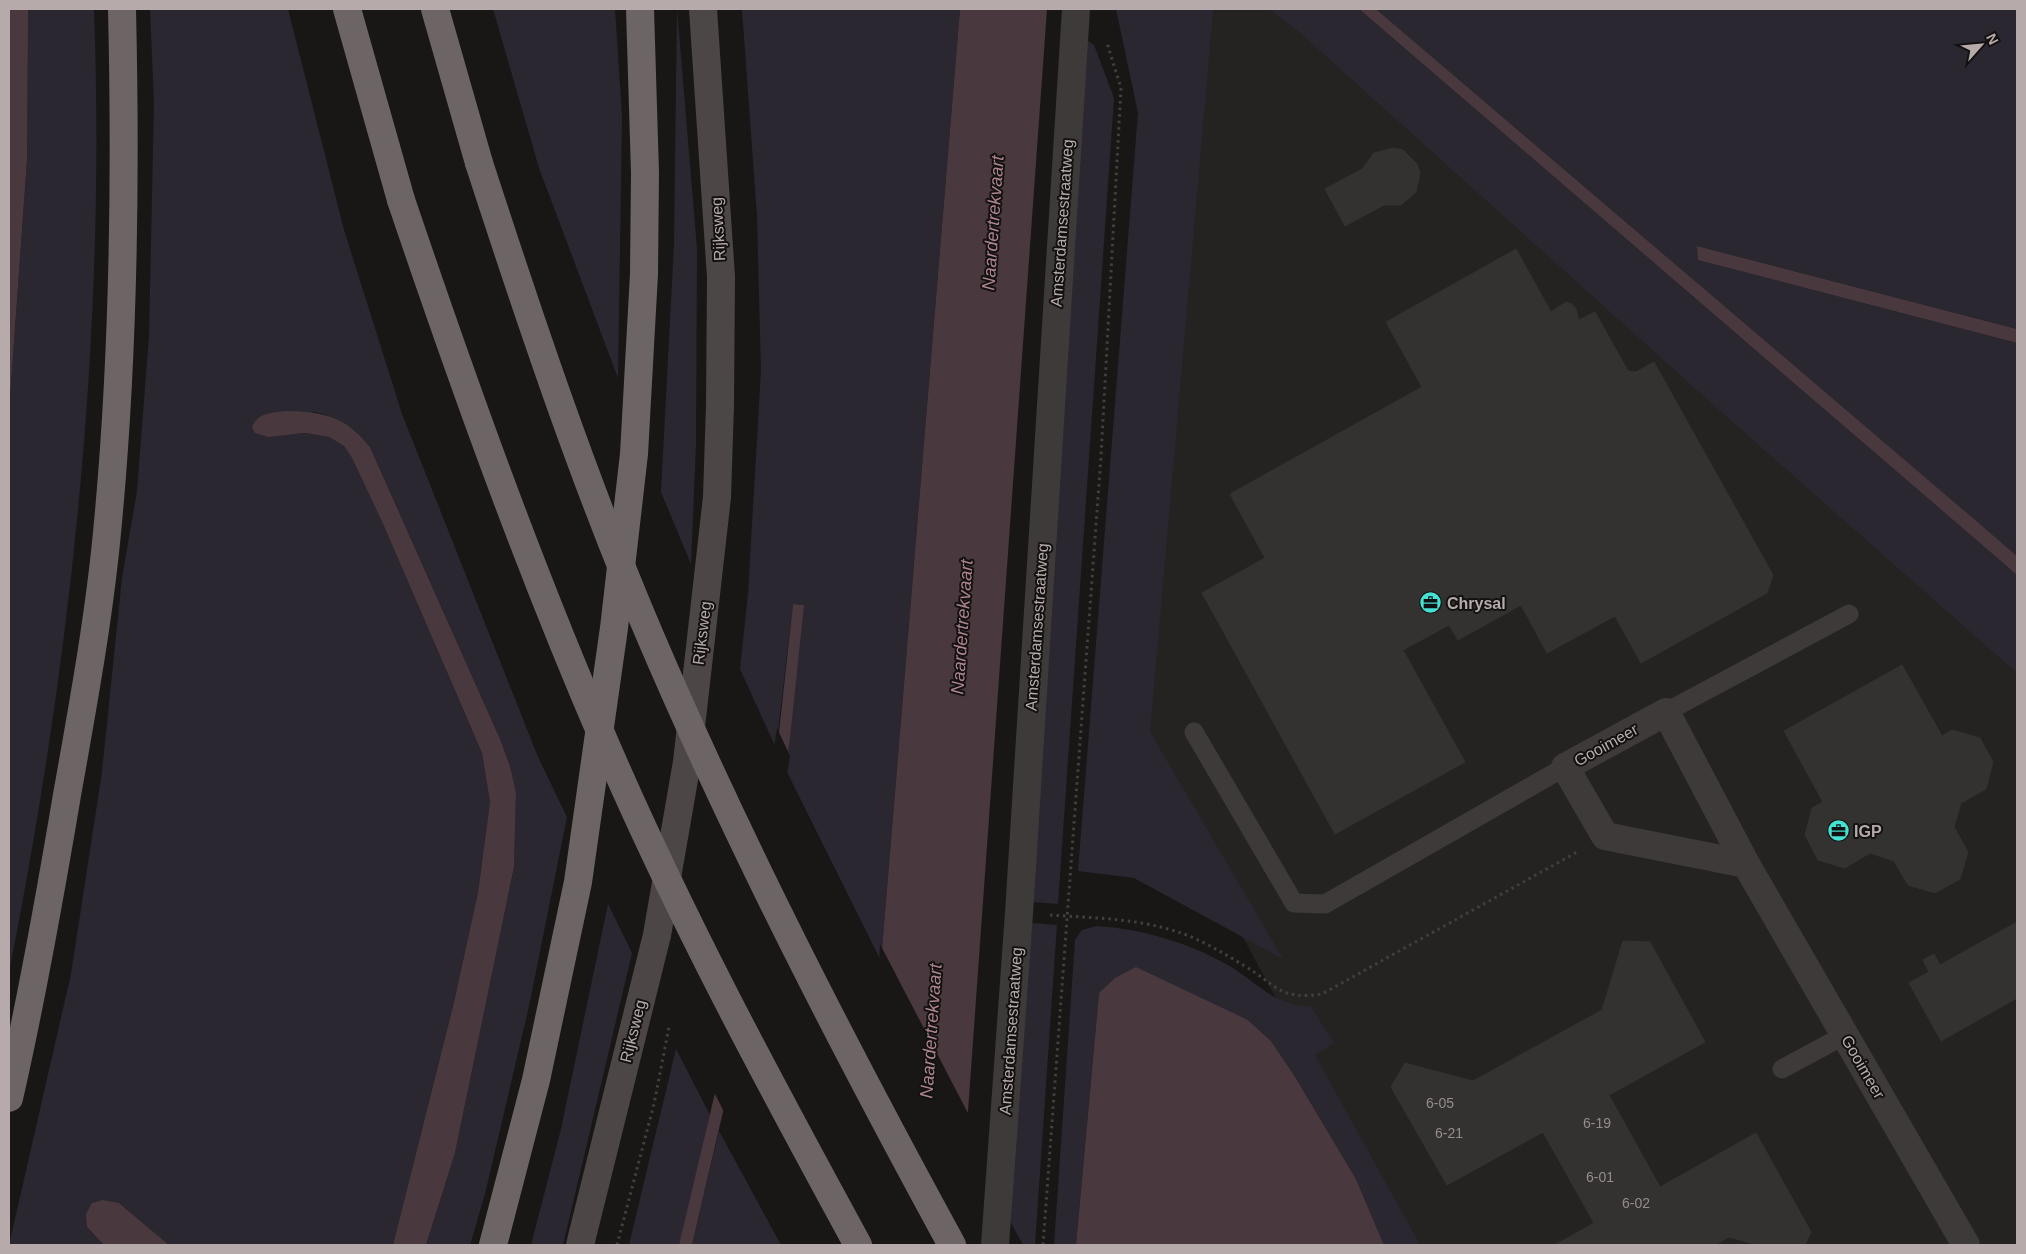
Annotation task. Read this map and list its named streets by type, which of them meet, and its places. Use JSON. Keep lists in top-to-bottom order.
{
  "streets": {
    "main road": ["Rijksweg"],
    "street": ["Amsterdamsestraatweg", "Gooimeer"]
  },
  "water": ["Naardertrekvaart"],
  "places": {
    "office": ["Chrysal", "IGP"]
  },
  "house_numbers": [
    "6-05",
    "6-19",
    "6-21",
    "6-01",
    "6-02"
  ],
  "north": "top right"
}
